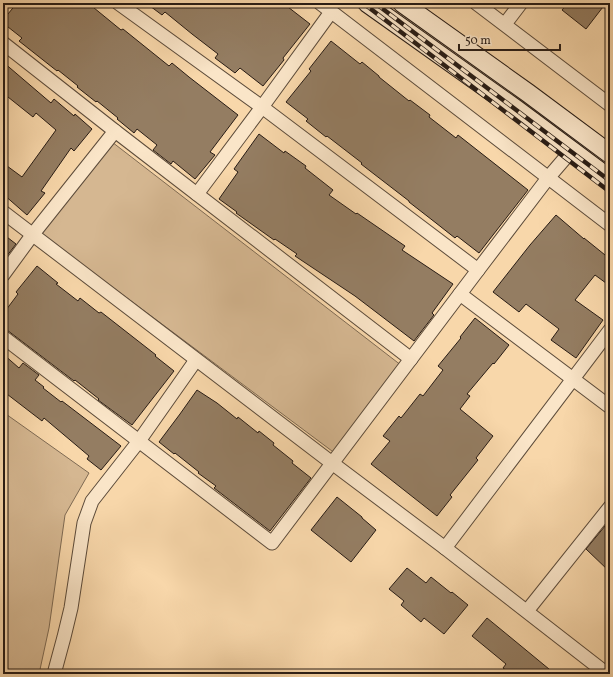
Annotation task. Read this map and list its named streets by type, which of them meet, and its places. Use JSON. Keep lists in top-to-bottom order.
{
  "scale_bar": "50 m"
}
